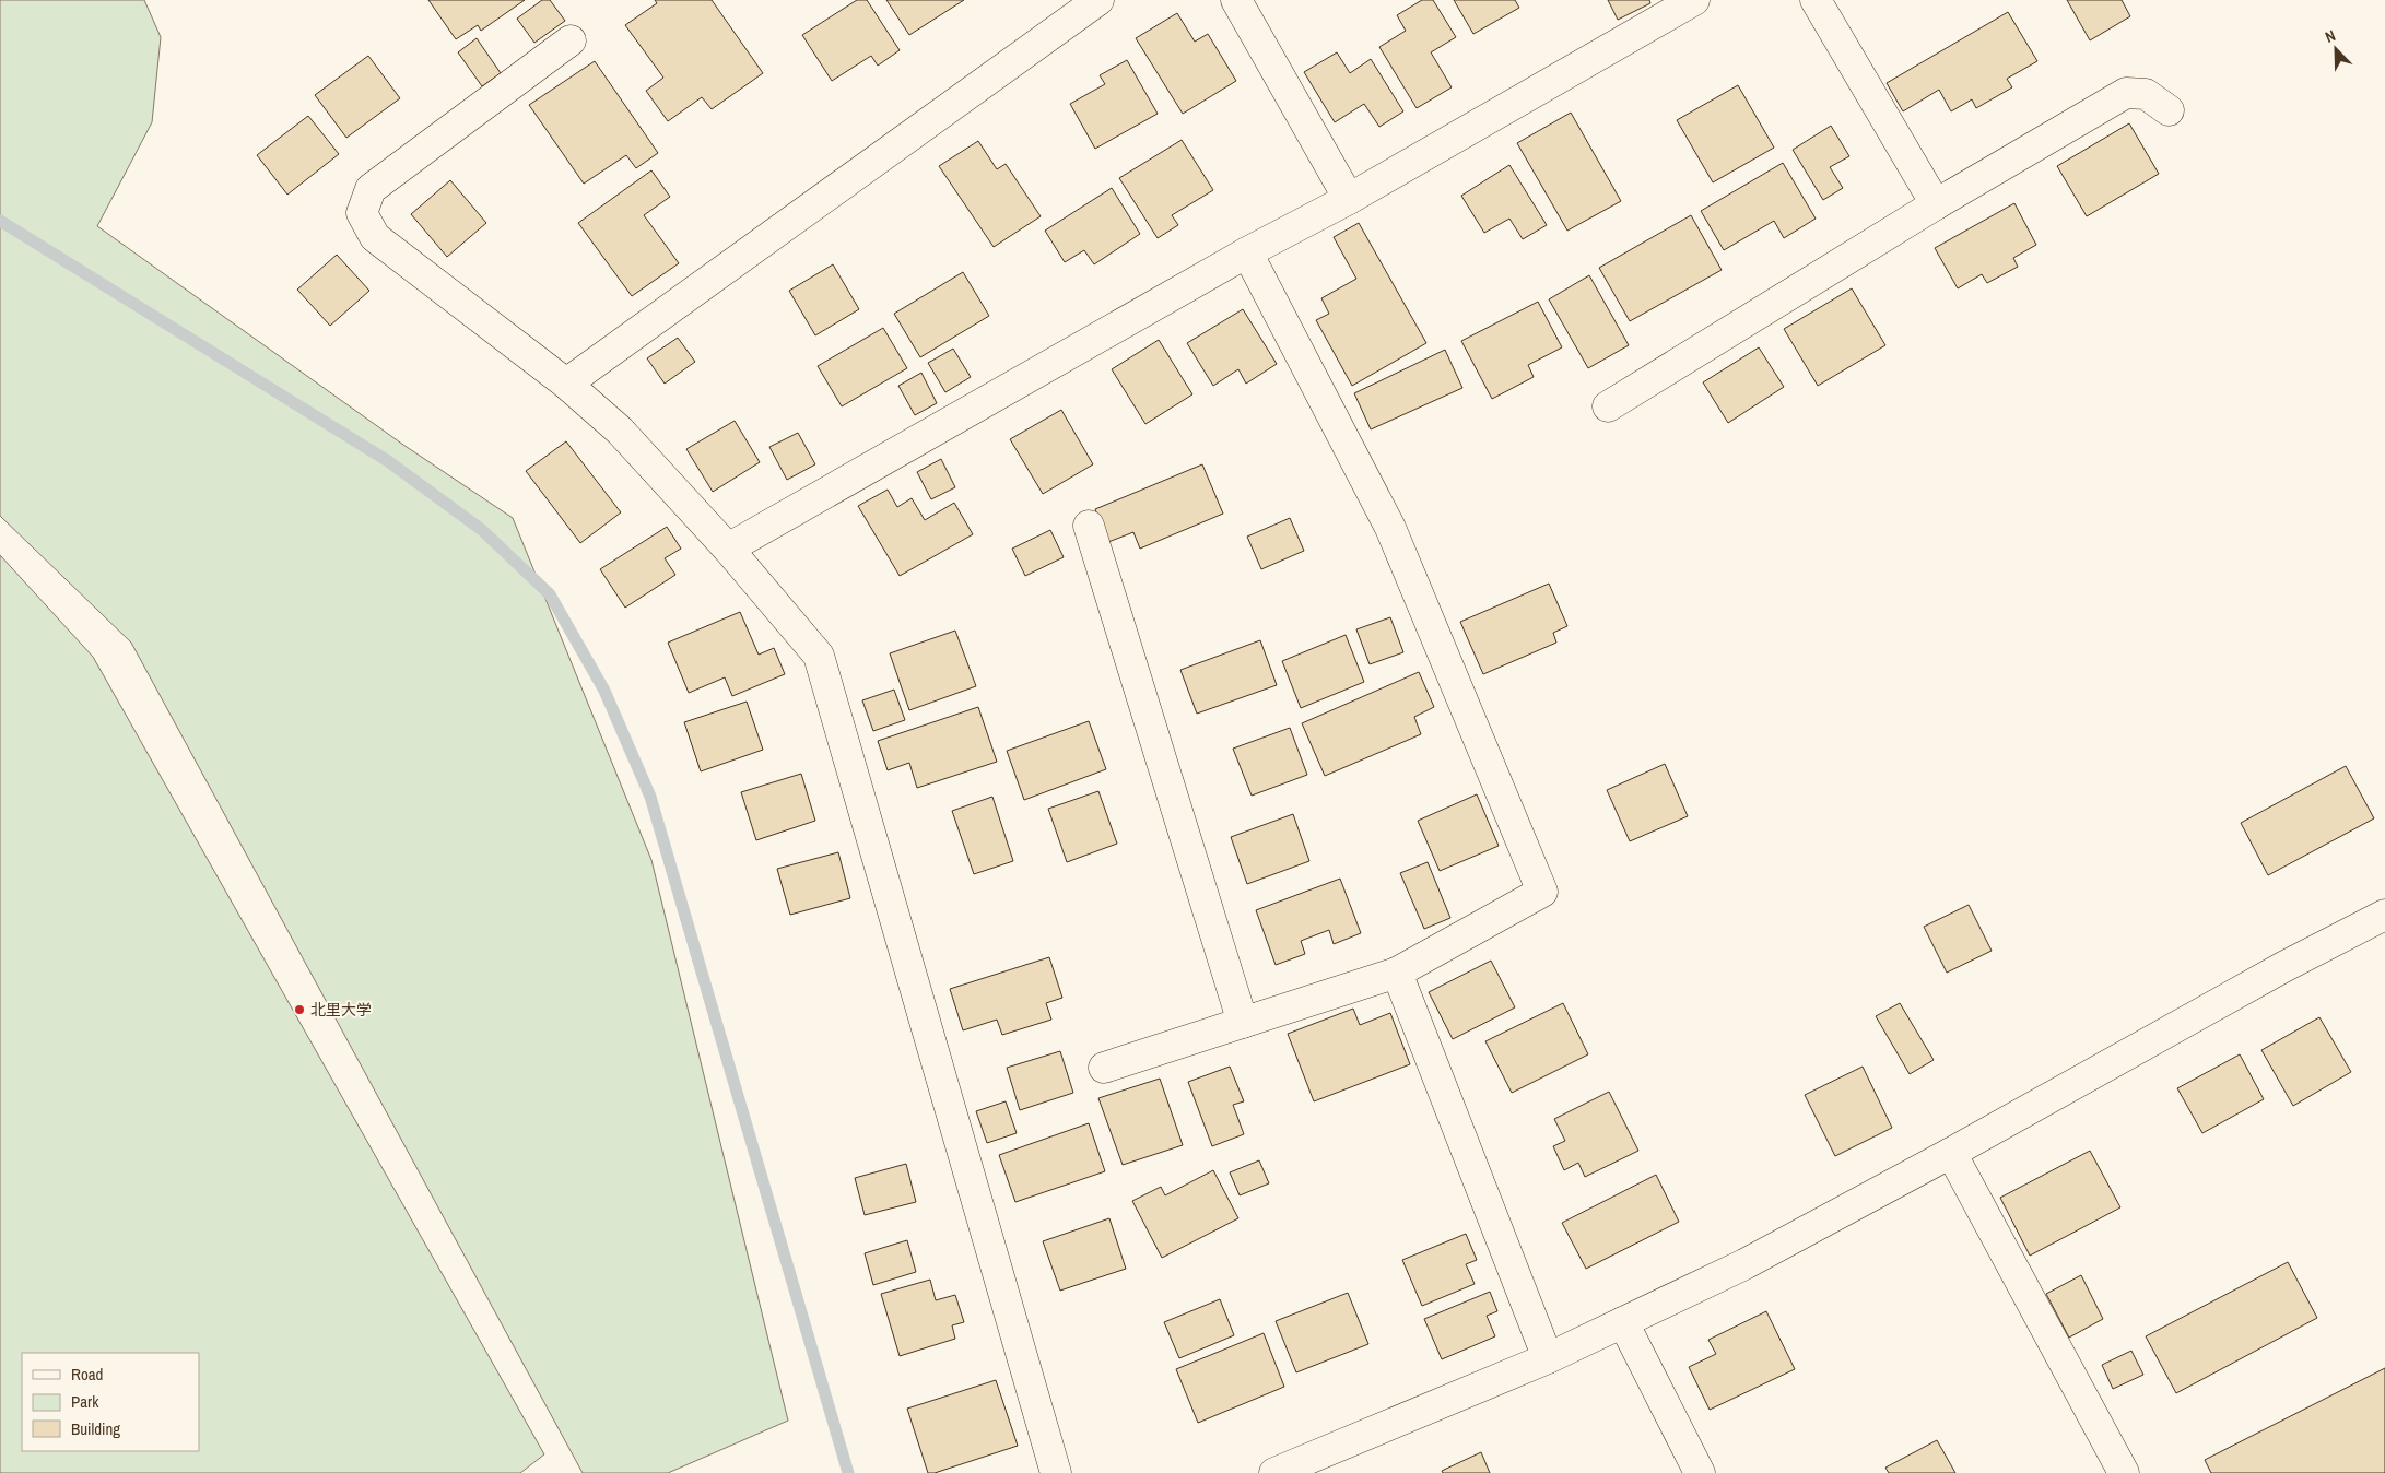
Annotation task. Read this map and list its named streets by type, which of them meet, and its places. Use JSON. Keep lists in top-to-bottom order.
{
  "places": ["北里大学"],
  "legend": ["Road", "Park", "Building"],
  "north": "top left"
}
